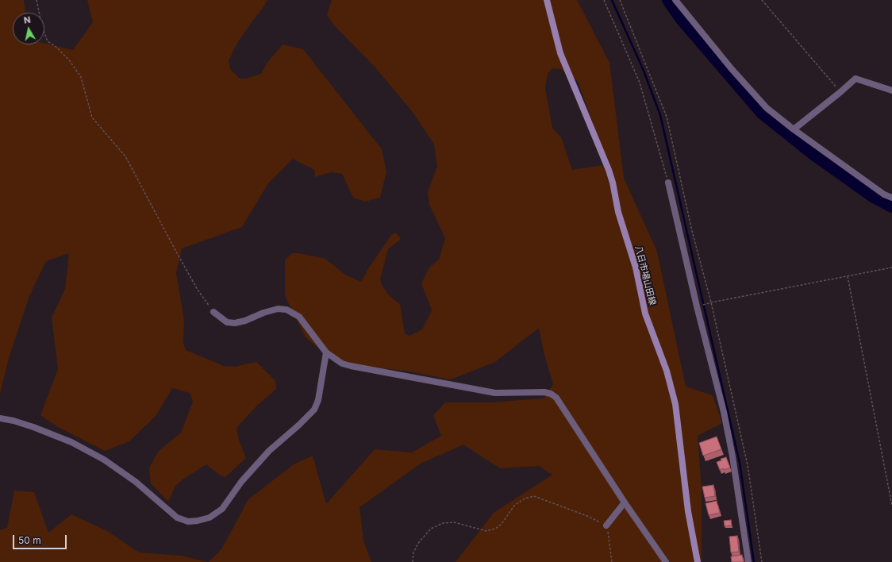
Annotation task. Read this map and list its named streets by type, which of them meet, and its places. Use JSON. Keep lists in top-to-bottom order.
{
  "streets": {
    "main road": ["八日市場山田線"]
  },
  "scale_bar": "50 m",
  "north": "top"
}
